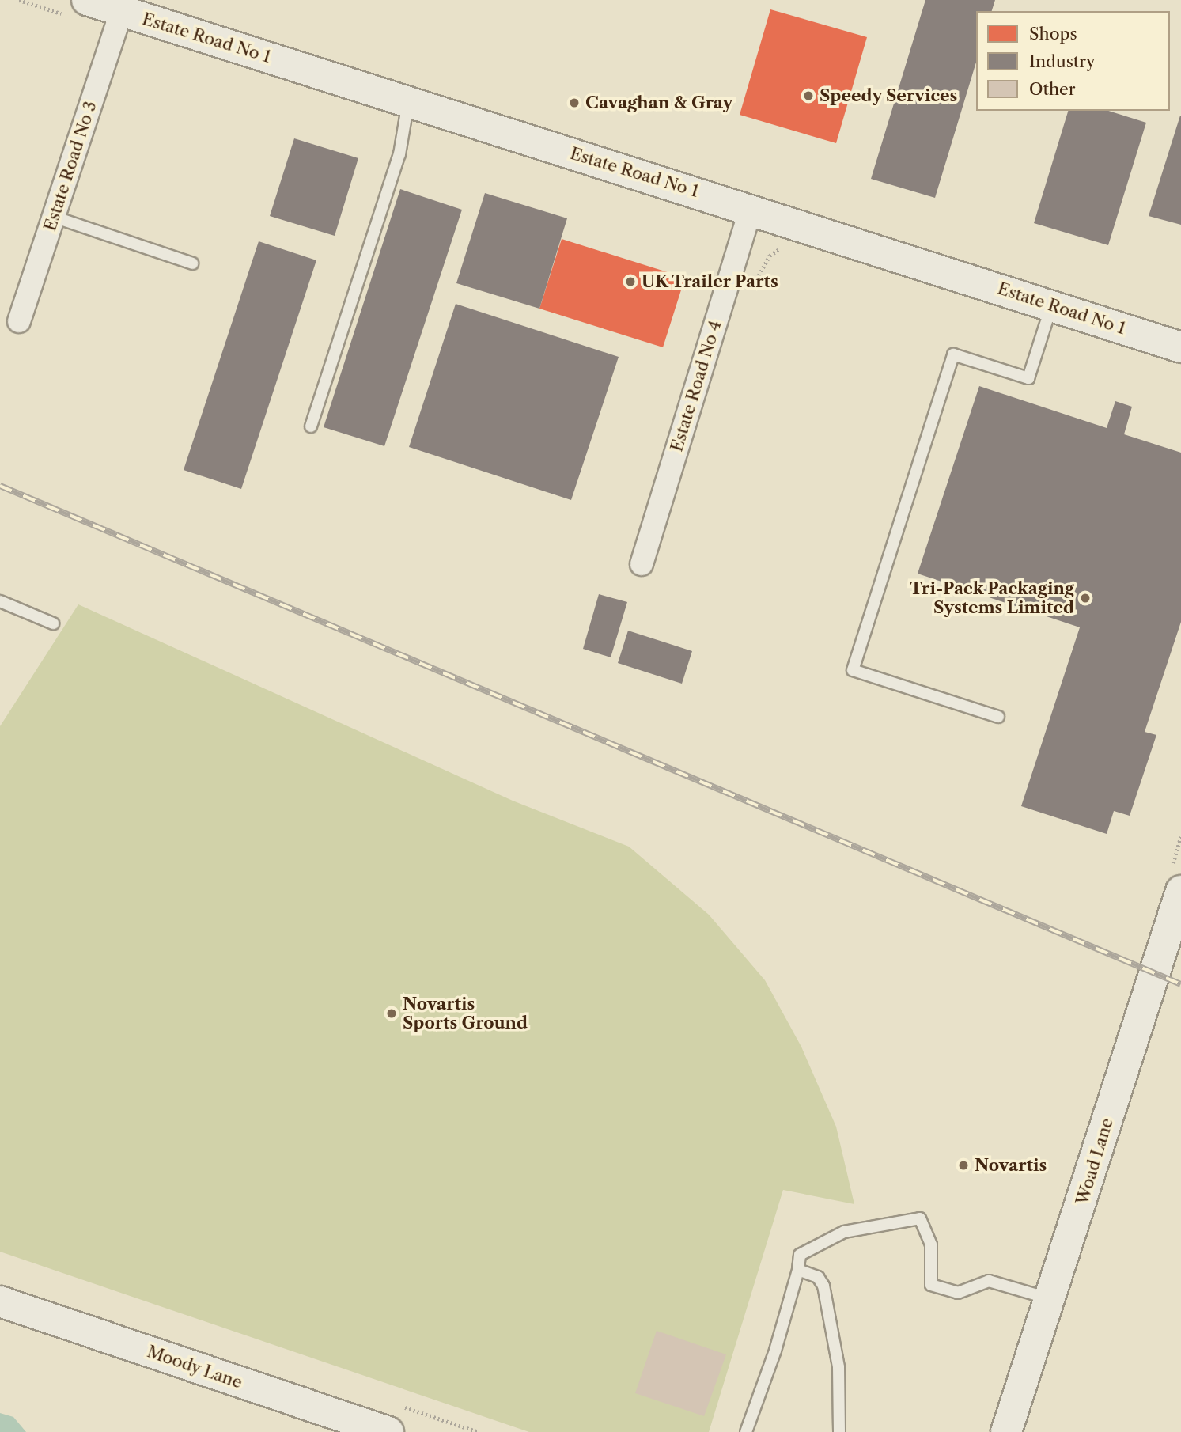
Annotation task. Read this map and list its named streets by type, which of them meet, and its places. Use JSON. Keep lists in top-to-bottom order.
{
  "streets": {
    "street": [
      "Estate Road No 1",
      "Estate Road No 3",
      "Estate Road No 4",
      "Woad Lane",
      "Moody Lane"
    ]
  },
  "crossings": [
    ["Estate Road No 1", "Estate Road No 3"],
    ["Estate Road No 1", "Estate Road No 4"]
  ],
  "places": [
    "Speedy Services",
    "Cavaghan & Gray",
    "UK Trailer Parts",
    "Tri-Pack Packaging Systems Limited",
    "Novartis Sports Ground",
    "Novartis"
  ],
  "legend": ["Shops", "Industry", "Other"]
}
